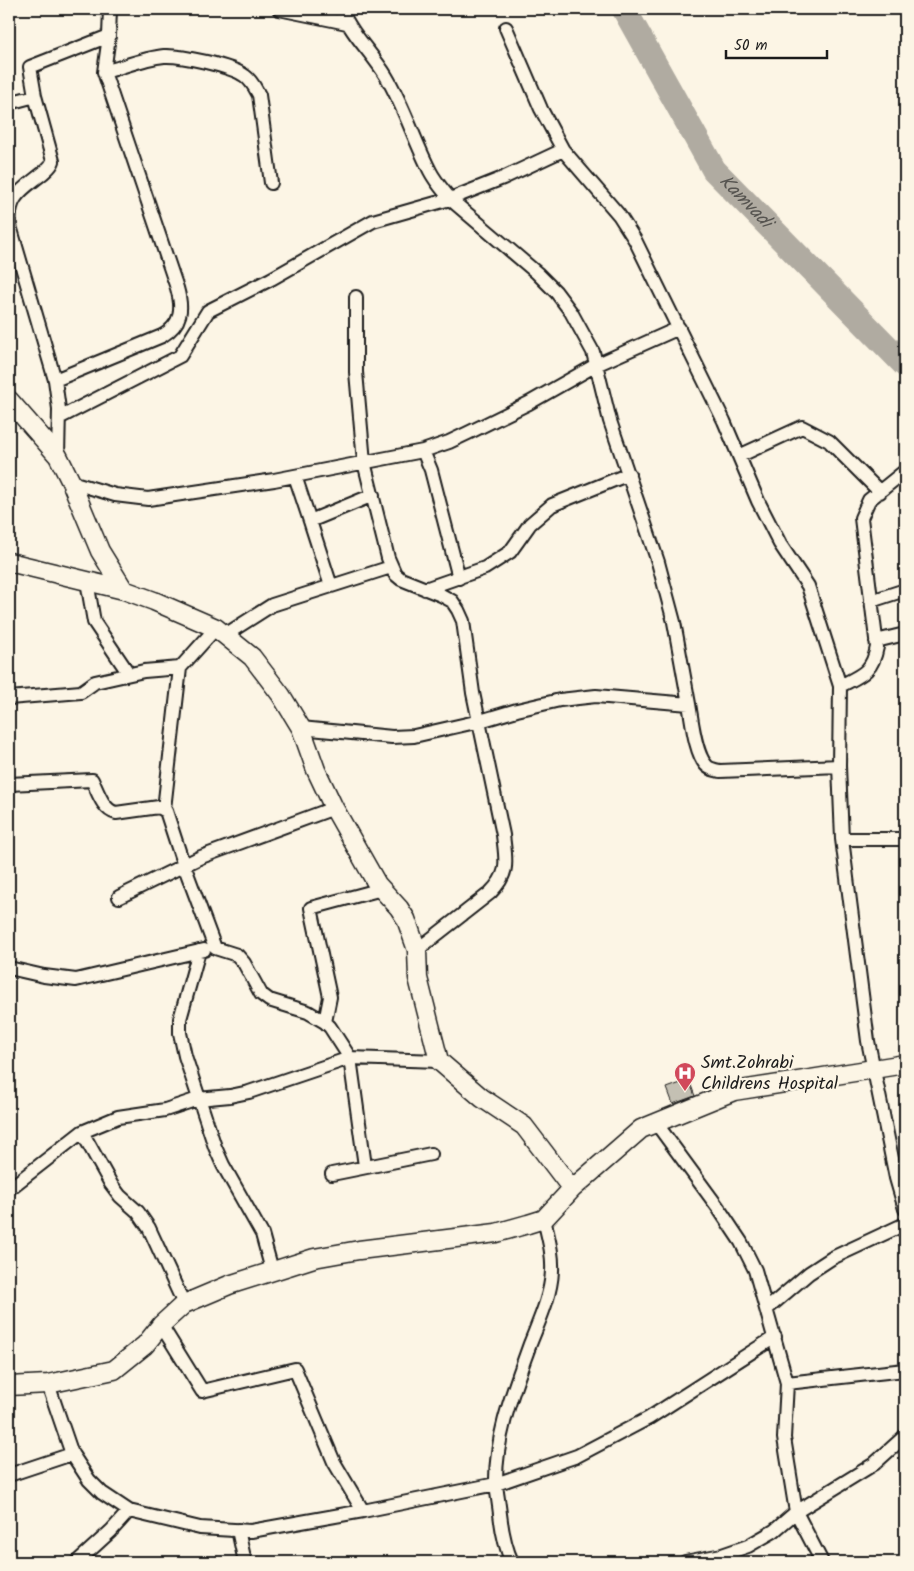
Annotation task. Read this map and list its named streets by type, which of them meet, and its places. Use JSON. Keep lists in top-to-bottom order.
{
  "water": ["Kamvadi"],
  "places": {
    "hospital": ["Smt.Zohrabi Childrens Hospital"]
  },
  "scale_bar": "50 m"
}
